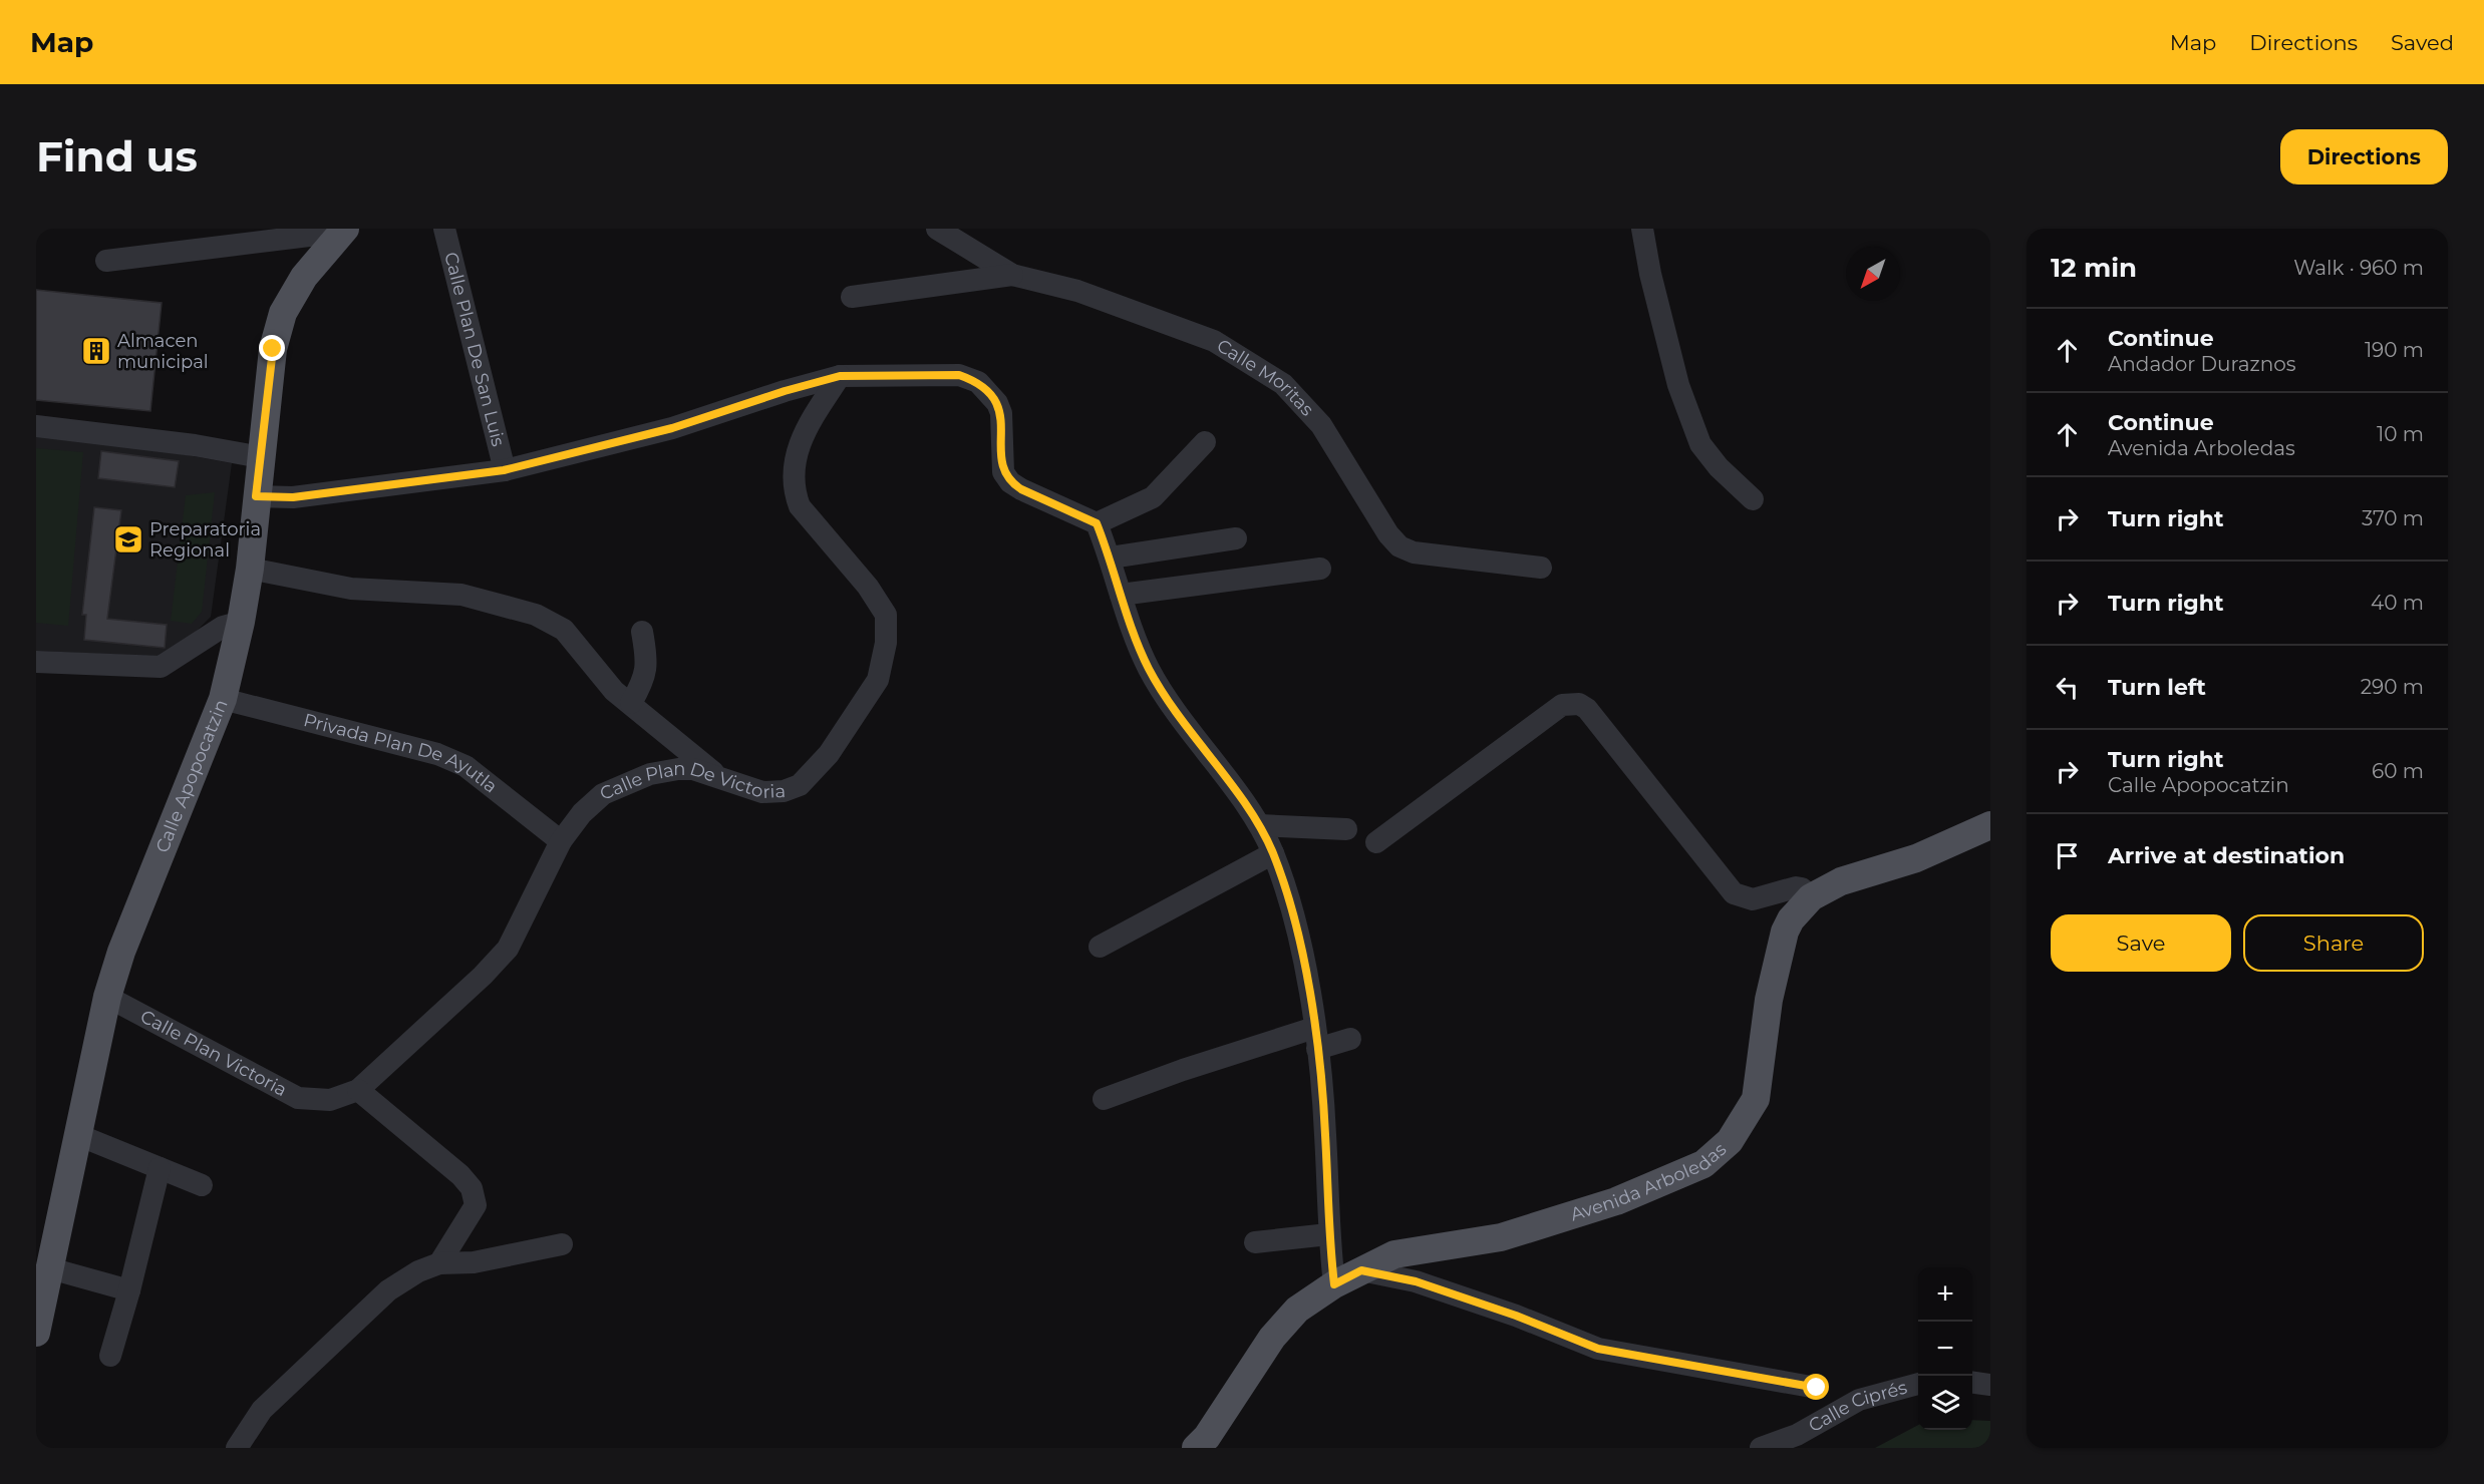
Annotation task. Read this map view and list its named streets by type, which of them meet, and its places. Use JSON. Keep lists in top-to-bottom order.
{
  "streets": {
    "main road": ["Calle Apopocatzin", "Avenida Arboledas"],
    "street": [
      "Calle Plan De San Luis",
      "Calle Moritas",
      "Privada Plan De Ayutla",
      "Calle Plan De Victoria",
      "Calle Plan Victoria",
      "Calle Ciprés"
    ]
  },
  "crossings": [
    ["Privada Plan De Ayutla", "Calle Apopocatzin"],
    ["Privada Plan De Ayutla", "Calle Plan De Victoria"],
    ["Calle Apopocatzin", "Calle Plan Victoria"],
    ["Calle Plan De Victoria", "Calle Plan Victoria"]
  ],
  "places": {
    "building": ["Almacen municipal"],
    "school or university": ["Preparatoria Regional"]
  },
  "north": "bottom left",
  "page": {
    "header": "Map",
    "nav": ["Map", "Directions", "Saved"],
    "buttons": [
      "Directions",
      ["Save", "Share"]
    ],
    "title": "Find us",
    "heading": ["12 min", "Walk · 960 m"],
    "list": [
      ["Continue", "Andador Duraznos", "190 m"],
      ["Continue", "Avenida Arboledas", "10 m"],
      ["Turn right", "370 m"],
      ["Turn right", "40 m"],
      ["Turn left", "290 m"],
      ["Turn right", "Calle Apopocatzin", "60 m"],
      "Arrive at destination"
    ],
    "map_buttons": ["+", "−"]
  }
}
